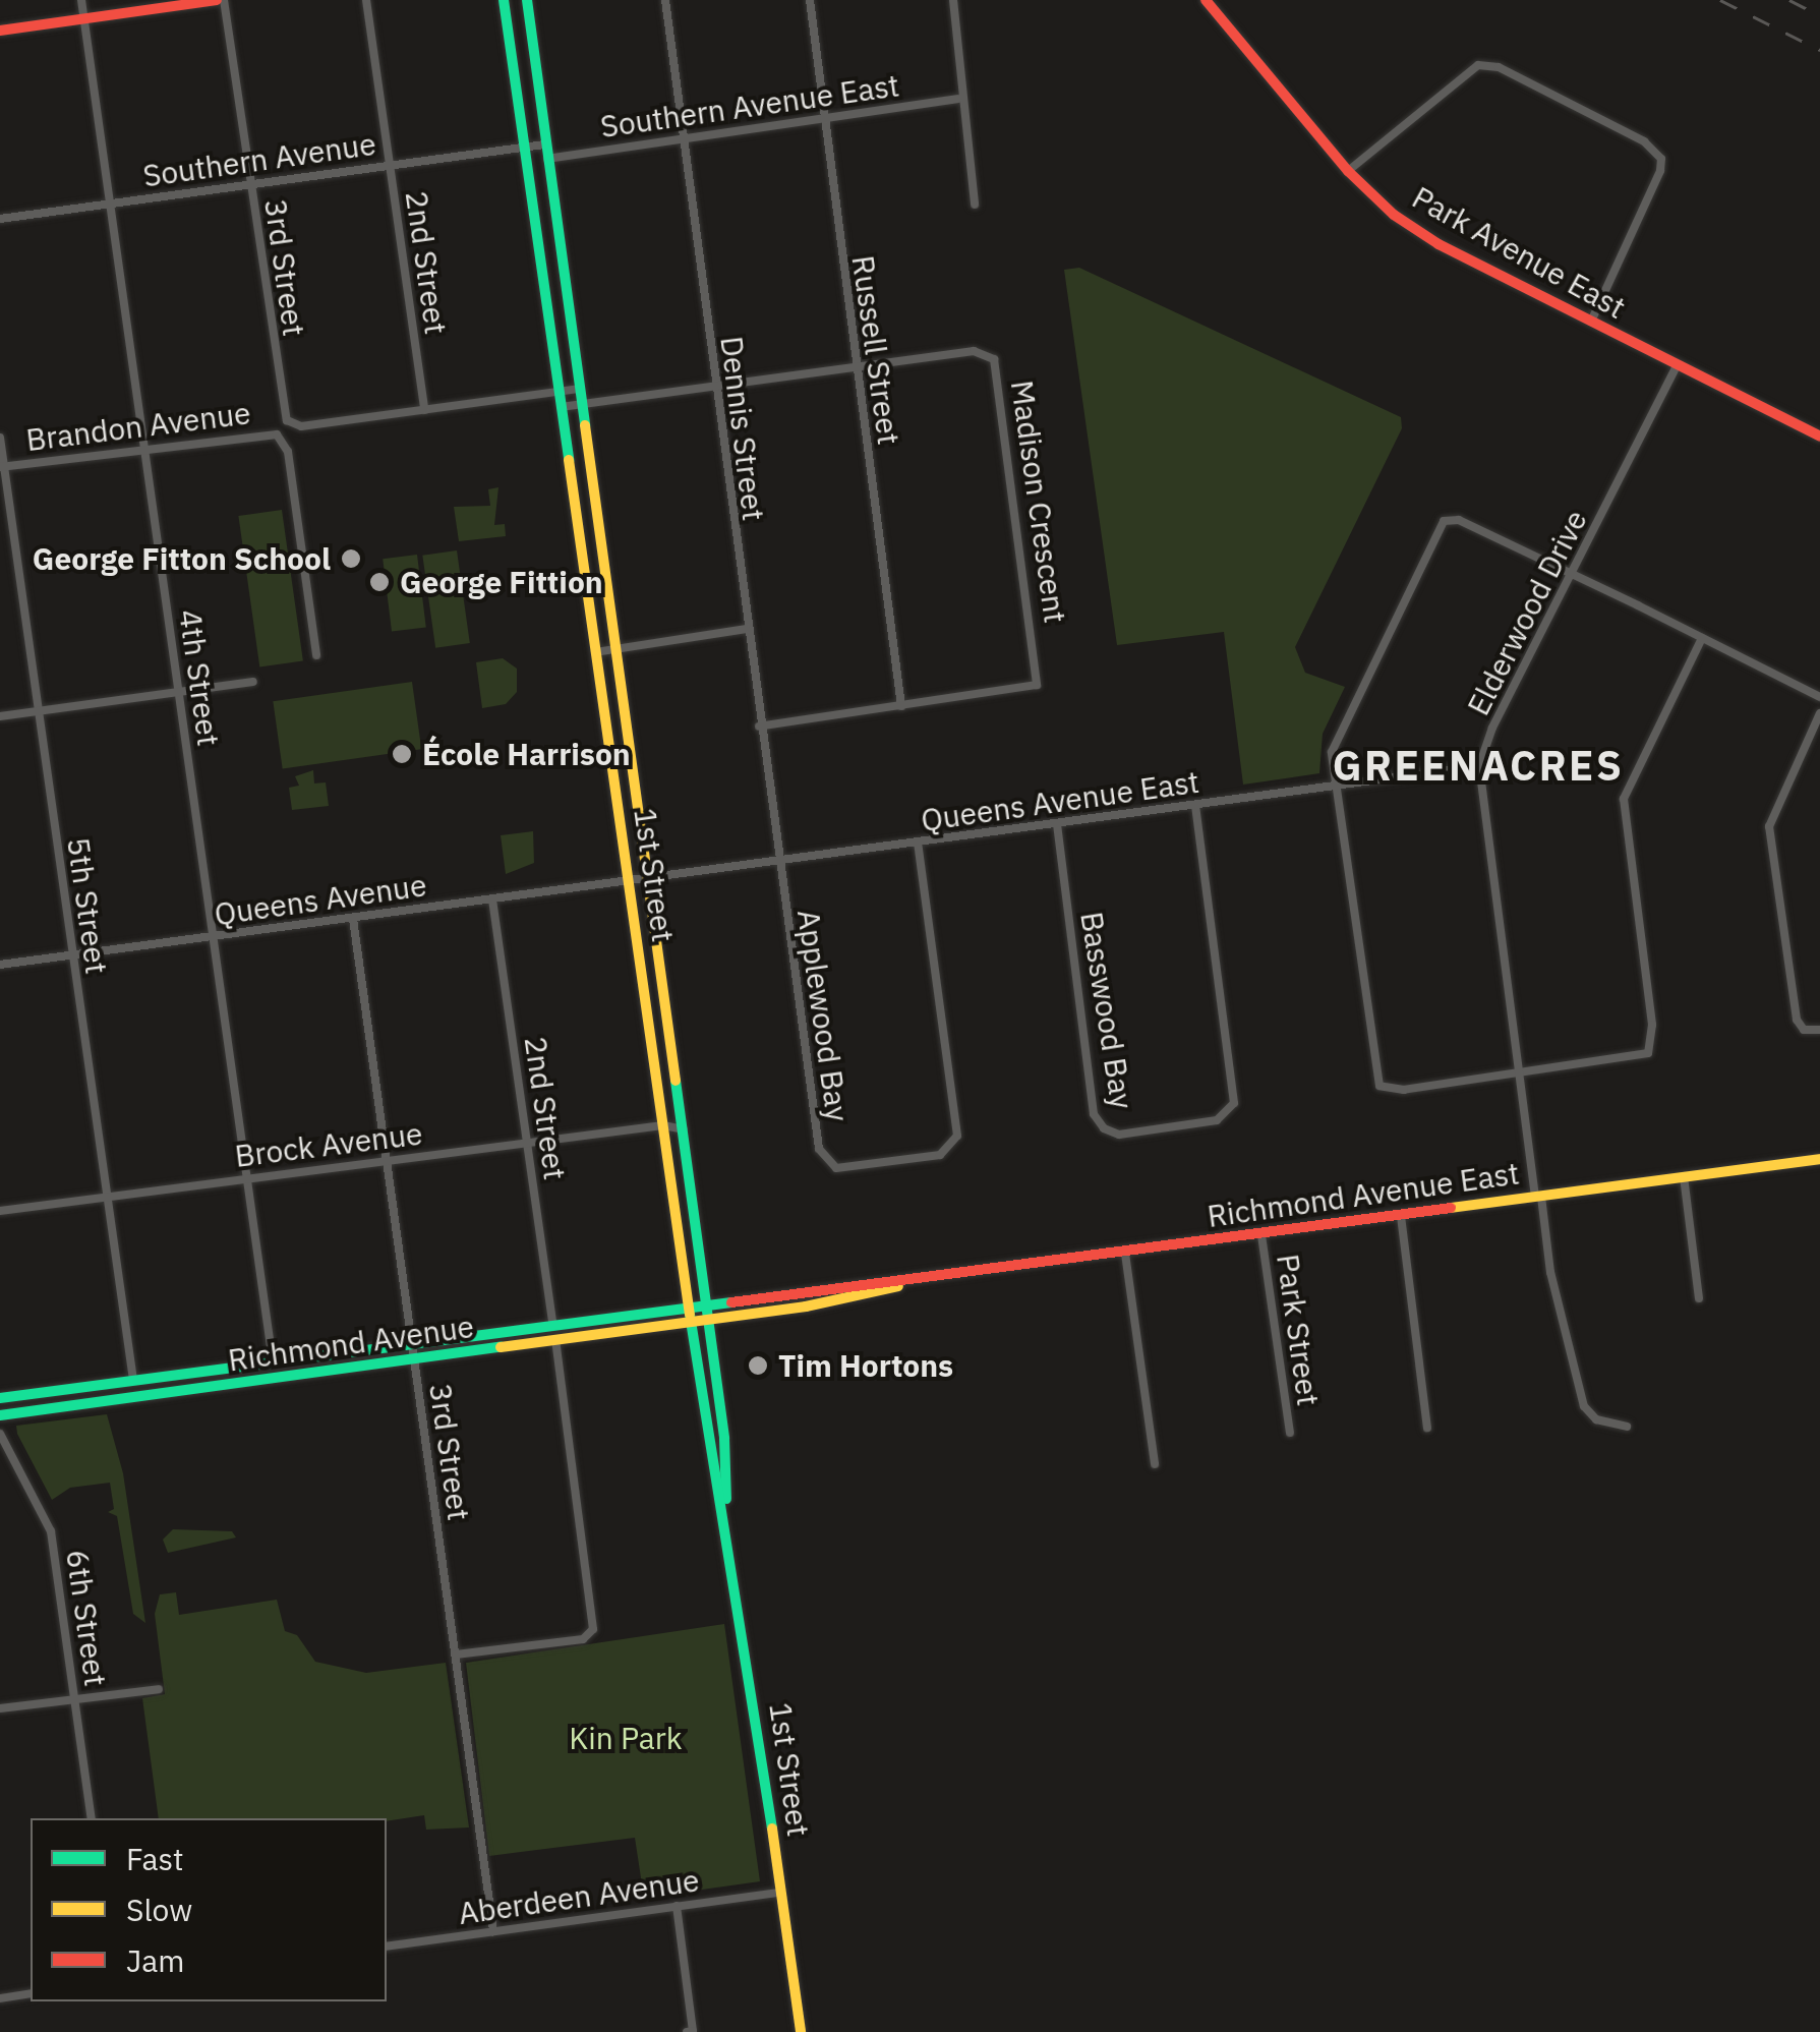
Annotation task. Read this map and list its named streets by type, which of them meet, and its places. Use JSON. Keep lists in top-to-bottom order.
{
  "streets": {
    "main road": [
      "Park Avenue East",
      "1st Street",
      "Richmond Avenue East",
      "Richmond Avenue"
    ],
    "street": [
      "Southern Avenue East",
      "Southern Avenue",
      "2nd Street",
      "3rd Street",
      "Russell Street",
      "Brandon Avenue",
      "Dennis Street",
      "Madison Crescent",
      "Elderwood Drive",
      "4th Street",
      "Queens Avenue East",
      "Queens Avenue",
      "5th Street",
      "Basswood Bay",
      "Applewood Bay",
      "Brock Avenue",
      "Park Street",
      "6th Street",
      "Aberdeen Avenue"
    ]
  },
  "crossings": [
    ["Southern Avenue East", "Russell Street"],
    ["Southern Avenue East", "Dennis Street"],
    ["Southern Avenue East", "1st Street"],
    ["Southern Avenue", "2nd Street"],
    ["Southern Avenue", "3rd Street"],
    ["Southern Avenue", "4th Street"],
    ["Southern Avenue", "1st Street"],
    ["Park Avenue East", "Elderwood Drive"],
    ["2nd Street", "Brandon Avenue"],
    ["2nd Street", "Queens Avenue"],
    ["2nd Street", "Brock Avenue"],
    ["2nd Street", "Richmond Avenue"],
    ["3rd Street", "Brandon Avenue"],
    ["3rd Street", "Queens Avenue"],
    ["3rd Street", "Brock Avenue"],
    ["3rd Street", "Richmond Avenue"],
    ["3rd Street", "Aberdeen Avenue"],
    ["Russell Street", "Madison Crescent"],
    ["Brandon Avenue", "4th Street"],
    ["Brandon Avenue", "1st Street"],
    ["Brandon Avenue", "5th Street"],
    ["Dennis Street", "Madison Crescent"],
    ["Dennis Street", "Queens Avenue East"],
    ["Dennis Street", "Applewood Bay"],
    ["Madison Crescent", "1st Street"],
    ["Elderwood Drive", "Queens Avenue East"],
    ["Elderwood Drive", "Richmond Avenue East"],
    ["4th Street", "Queens Avenue"],
    ["4th Street", "Brock Avenue"],
    ["4th Street", "Richmond Avenue"],
    ["Queens Avenue East", "1st Street"],
    ["Queens Avenue East", "Queens Avenue"],
    ["Queens Avenue East", "Basswood Bay"],
    ["Queens Avenue East", "Applewood Bay"],
    ["1st Street", "Queens Avenue"],
    ["1st Street", "Brock Avenue"],
    ["1st Street", "Richmond Avenue East"],
    ["1st Street", "Richmond Avenue"],
    ["1st Street", "Aberdeen Avenue"],
    ["Queens Avenue", "5th Street"],
    ["5th Street", "Brock Avenue"],
    ["5th Street", "Richmond Avenue"],
    ["Richmond Avenue East", "Park Street"],
    ["Richmond Avenue East", "Richmond Avenue"]
  ],
  "districts": ["GREENACRES"],
  "parks": ["Kin Park"],
  "places": [
    "George Fitton School",
    "George Fittion",
    "École Harrison",
    "Tim Hortons"
  ],
  "legend": ["Fast", "Slow", "Jam"]
}
